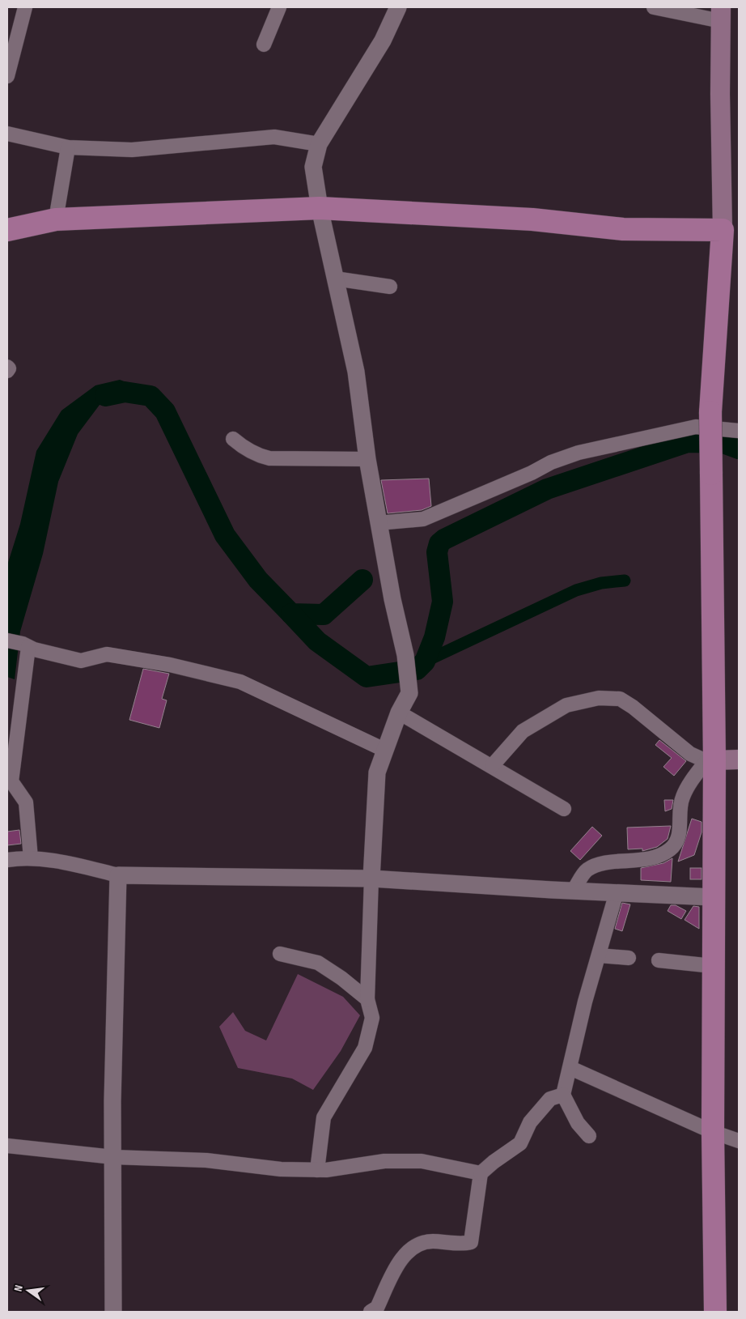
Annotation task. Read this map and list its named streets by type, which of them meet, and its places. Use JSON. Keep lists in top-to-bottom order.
{
  "north": "left"
}
